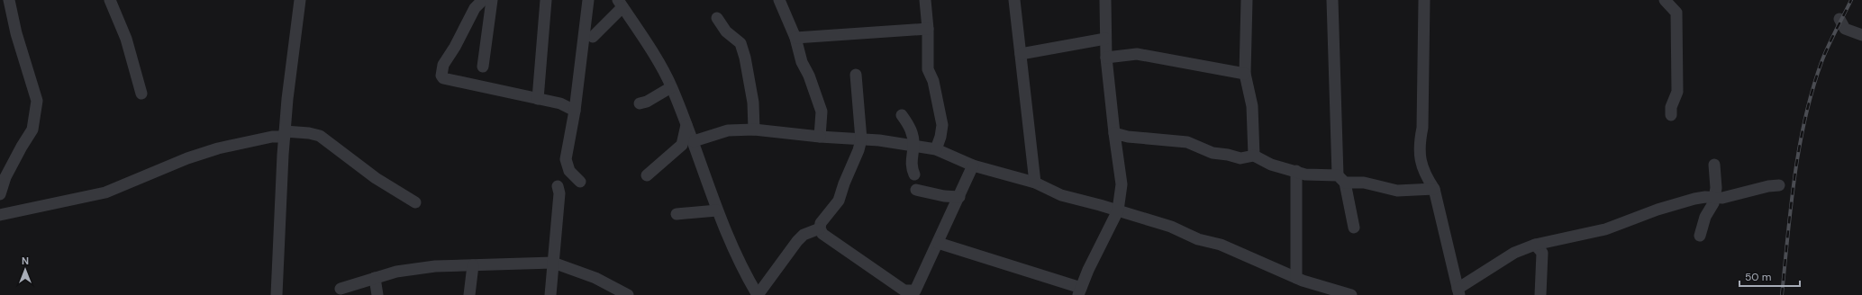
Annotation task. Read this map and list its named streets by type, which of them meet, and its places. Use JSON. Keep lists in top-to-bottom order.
{
  "scale_bar": "50 m",
  "north": "top"
}
